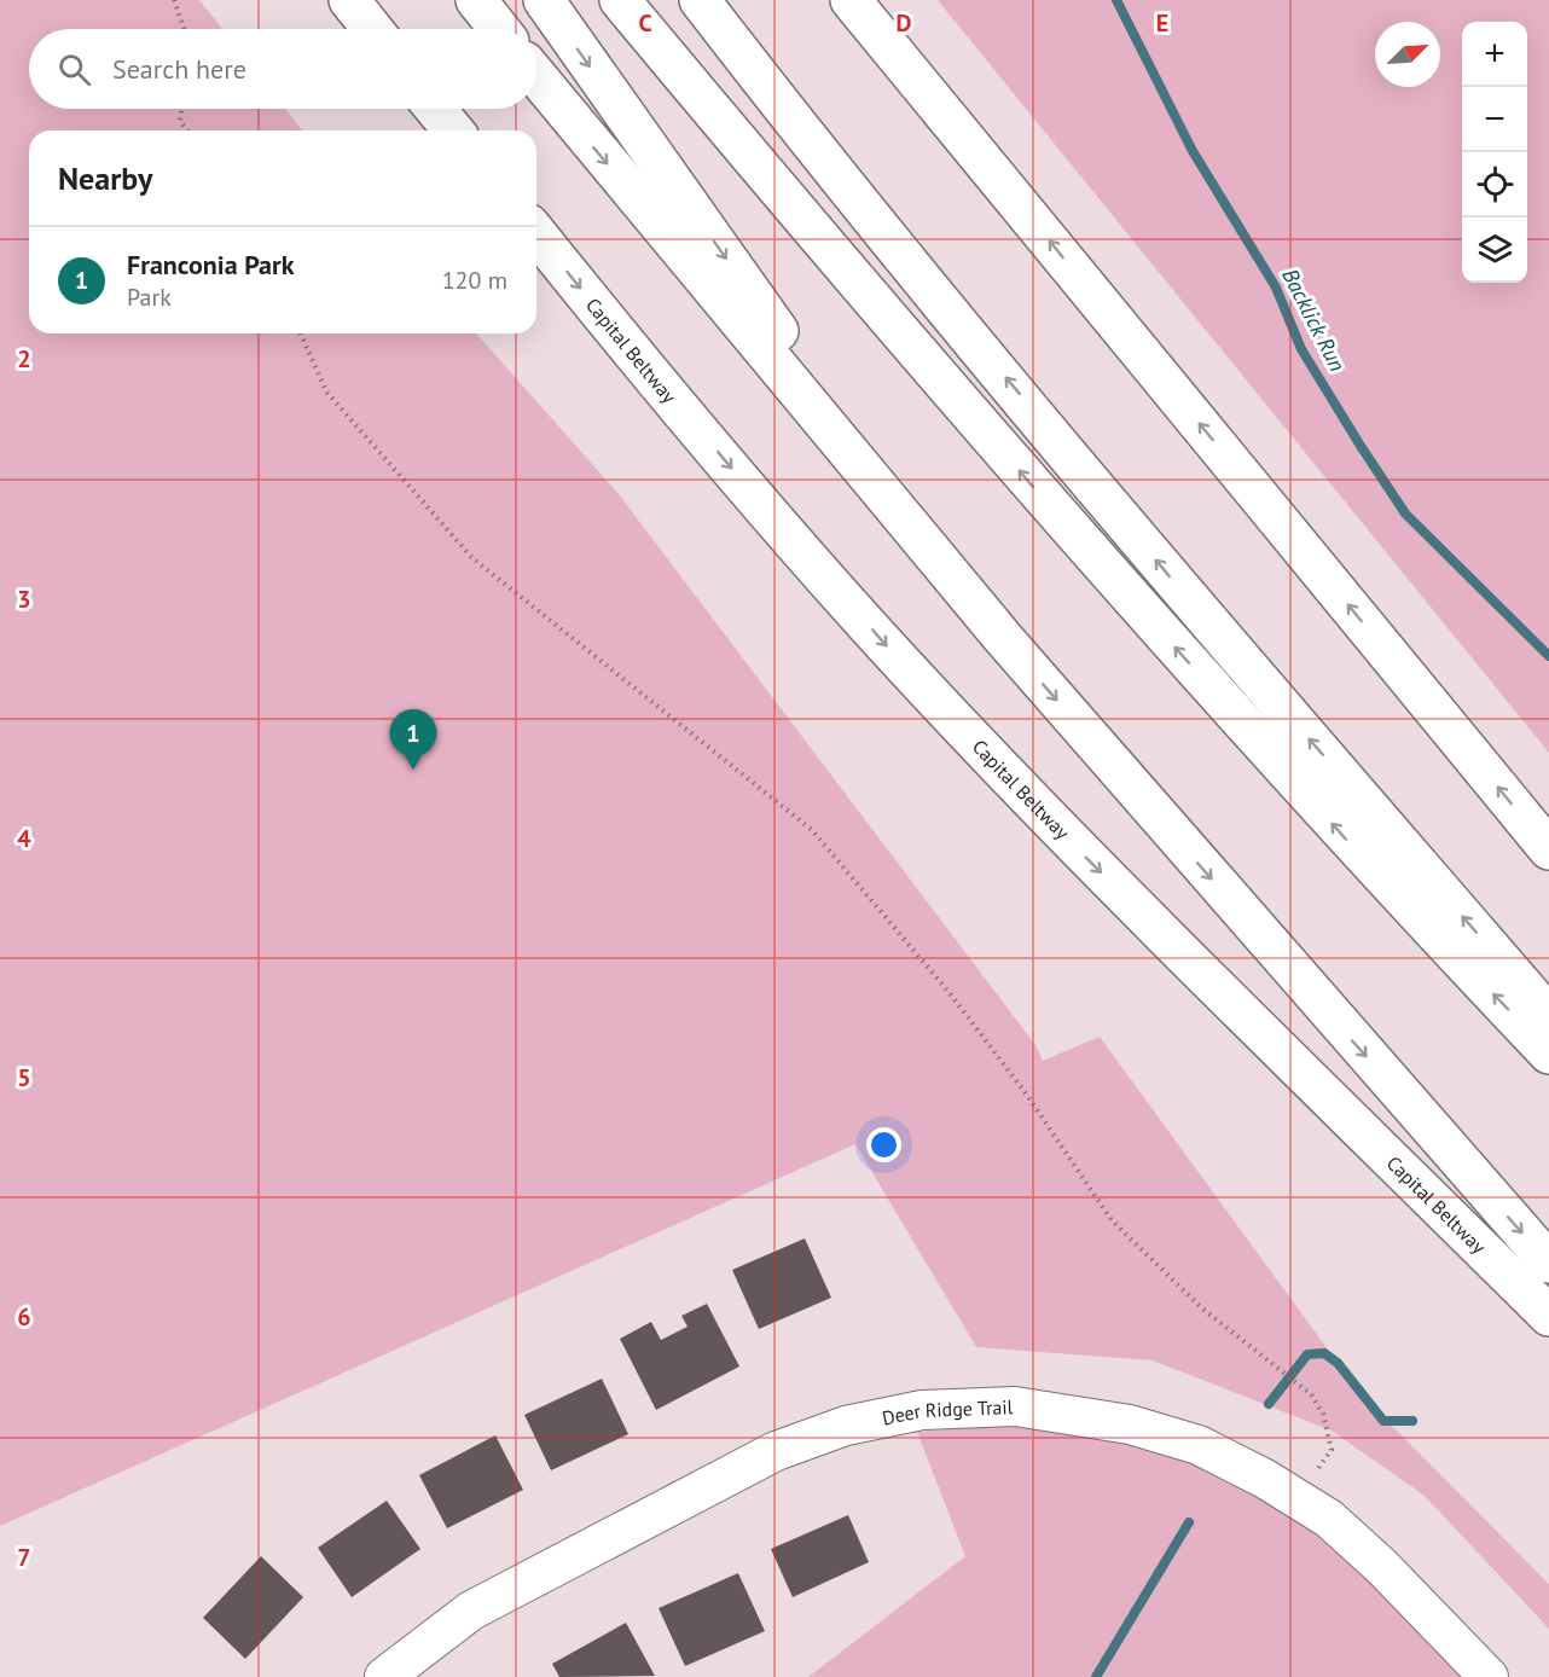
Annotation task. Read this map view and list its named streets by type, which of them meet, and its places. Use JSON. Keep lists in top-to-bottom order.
{
  "streets": {
    "highway": ["Capital Beltway"],
    "street": ["Deer Ridge Trail"]
  },
  "water": ["Backlick Run"],
  "north": "top right",
  "page": {
    "map_buttons": ["+", "−"],
    "search": "Search here",
    "heading": "Nearby",
    "list": [
      {
        "mark": "1",
        "name": "Franconia Park",
        "note": "Park",
        "value": "120 m"
      }
    ],
    "pins": "1"
  },
  "grid": {
    "columns": ["C", "D", "E"],
    "rows": [
      "2",
      "3",
      "4",
      "5",
      "6",
      "7"
    ]
  }
}
